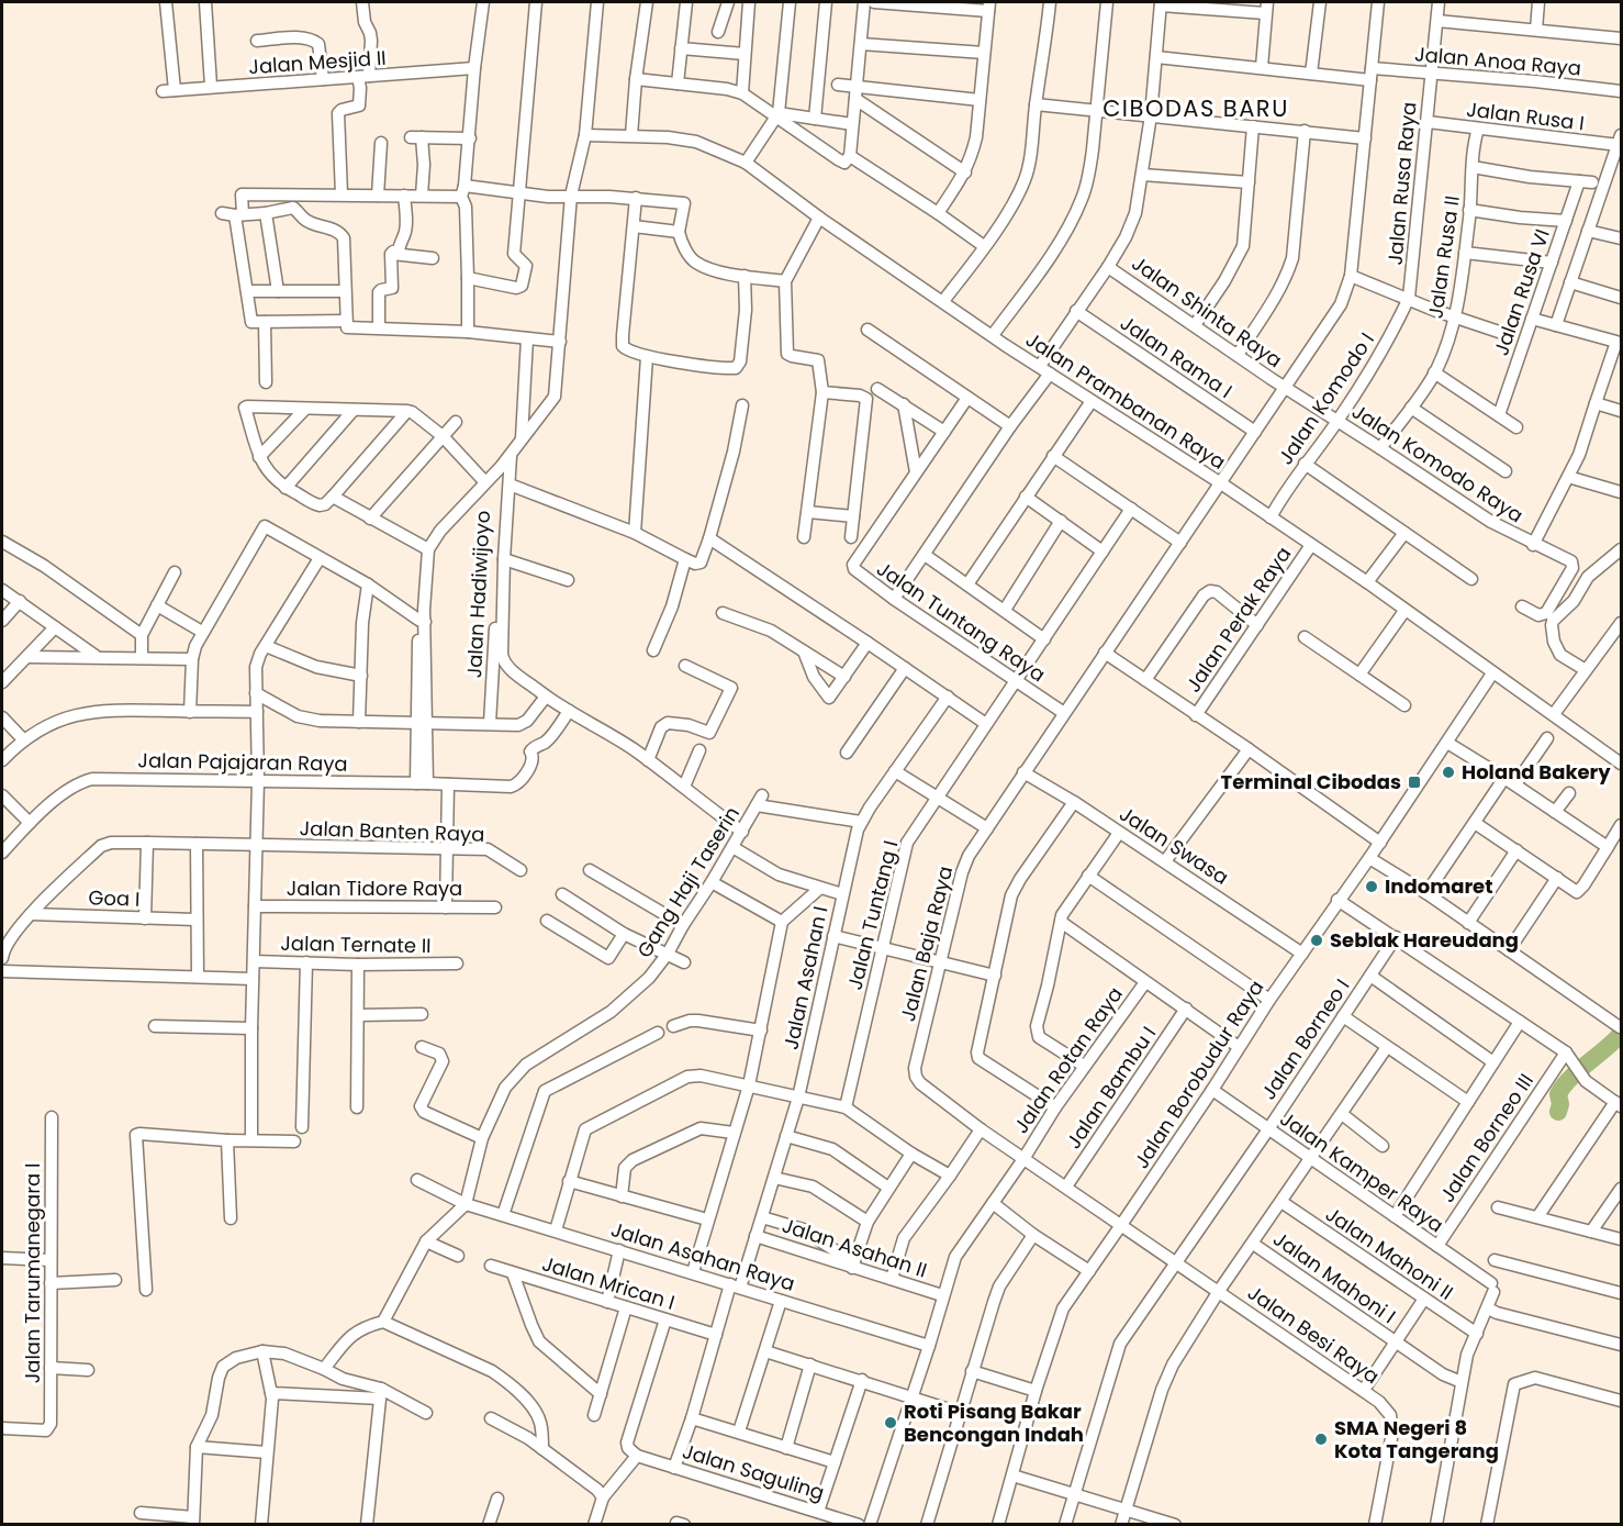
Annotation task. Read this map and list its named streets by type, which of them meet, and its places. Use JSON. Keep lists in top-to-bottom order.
{
  "streets": {
    "street": [
      "Jalan Anoa Raya",
      "Jalan Mesjid II",
      "Jalan Rusa I",
      "Jalan Rusa Raya",
      "Jalan Rusa II",
      "Jalan Rusa VI",
      "Jalan Shinta Raya",
      "Jalan Rama I",
      "Jalan Komodo I",
      "Jalan Prambanan Raya",
      "Jalan Komodo Raya",
      "Jalan Hadiwijoyo",
      "Jalan Perak Raya",
      "Jalan Tuntang Raya",
      "Jalan Pajajaran Raya",
      "Jalan Banten Raya",
      "Jalan Swasa",
      "Gang Haji Taserin",
      "Jalan Tidore Raya",
      "Goa I",
      "Jalan Tuntang I",
      "Jalan Baja Raya",
      "Jalan Ternate II",
      "Jalan Asahan I",
      "Jalan Borneo I",
      "Jalan Rotan Raya",
      "Jalan Borobudur Raya",
      "Jalan Bambu I",
      "Jalan Borneo III",
      "Jalan Kamper Raya",
      "Jalan Asahan II",
      "Jalan Mahoni II",
      "Jalan Asahan Raya",
      "Jalan Tarumanegara I",
      "Jalan Mahoni I",
      "Jalan Mrican I",
      "Jalan Besi Raya",
      "Jalan Saguling"
    ]
  },
  "crossings": [
    ["Jalan Anoa Raya", "Jalan Rusa Raya"],
    ["Jalan Anoa Raya", "Jalan Baja Raya"],
    ["Jalan Rusa I", "Jalan Rusa Raya"],
    ["Jalan Rusa I", "Jalan Rusa II"],
    ["Jalan Rusa Raya", "Jalan Rusa II"],
    ["Jalan Rusa Raya", "Jalan Komodo I"],
    ["Jalan Rusa Raya", "Jalan Baja Raya"],
    ["Jalan Rusa II", "Jalan Komodo Raya"],
    ["Jalan Shinta Raya", "Jalan Komodo Raya"],
    ["Jalan Shinta Raya", "Jalan Baja Raya"],
    ["Jalan Rama I", "Jalan Baja Raya"],
    ["Jalan Komodo I", "Jalan Prambanan Raya"],
    ["Jalan Komodo I", "Jalan Komodo Raya"],
    ["Jalan Prambanan Raya", "Jalan Perak Raya"],
    ["Jalan Prambanan Raya", "Jalan Baja Raya"],
    ["Jalan Prambanan Raya", "Jalan Borobudur Raya"],
    ["Jalan Komodo Raya", "Jalan Baja Raya"],
    ["Jalan Tuntang Raya", "Jalan Tuntang I"],
    ["Jalan Tuntang Raya", "Jalan Baja Raya"],
    ["Jalan Banten Raya", "Goa I"],
    ["Jalan Swasa", "Jalan Baja Raya"],
    ["Jalan Swasa", "Jalan Borobudur Raya"],
    ["Gang Haji Taserin", "Jalan Asahan I"],
    ["Gang Haji Taserin", "Jalan Asahan Raya"],
    ["Jalan Baja Raya", "Jalan Rotan Raya"],
    ["Jalan Baja Raya", "Jalan Borobudur Raya"],
    ["Jalan Baja Raya", "Jalan Bambu I"],
    ["Jalan Baja Raya", "Jalan Besi Raya"],
    ["Jalan Asahan I", "Jalan Asahan II"],
    ["Jalan Asahan I", "Jalan Asahan Raya"],
    ["Jalan Asahan I", "Jalan Mrican I"],
    ["Jalan Asahan I", "Jalan Saguling"],
    ["Jalan Borneo I", "Jalan Kamper Raya"],
    ["Jalan Borneo I", "Jalan Besi Raya"],
    ["Jalan Rotan Raya", "Jalan Asahan II"],
    ["Jalan Rotan Raya", "Jalan Asahan Raya"],
    ["Jalan Borobudur Raya", "Jalan Kamper Raya"],
    ["Jalan Borobudur Raya", "Jalan Besi Raya"],
    ["Jalan Borneo III", "Jalan Kamper Raya"]
  ],
  "districts": ["CIBODAS BARU"],
  "places": {
    "other": [
      "Holand Bakery",
      "Indomaret",
      "Seblak Hareudang",
      "Roti Pisang Bakar Bencongan Indah",
      "SMA Negeri 8 Kota Tangerang"
    ],
    "transit": ["Terminal Cibodas"]
  }
}
